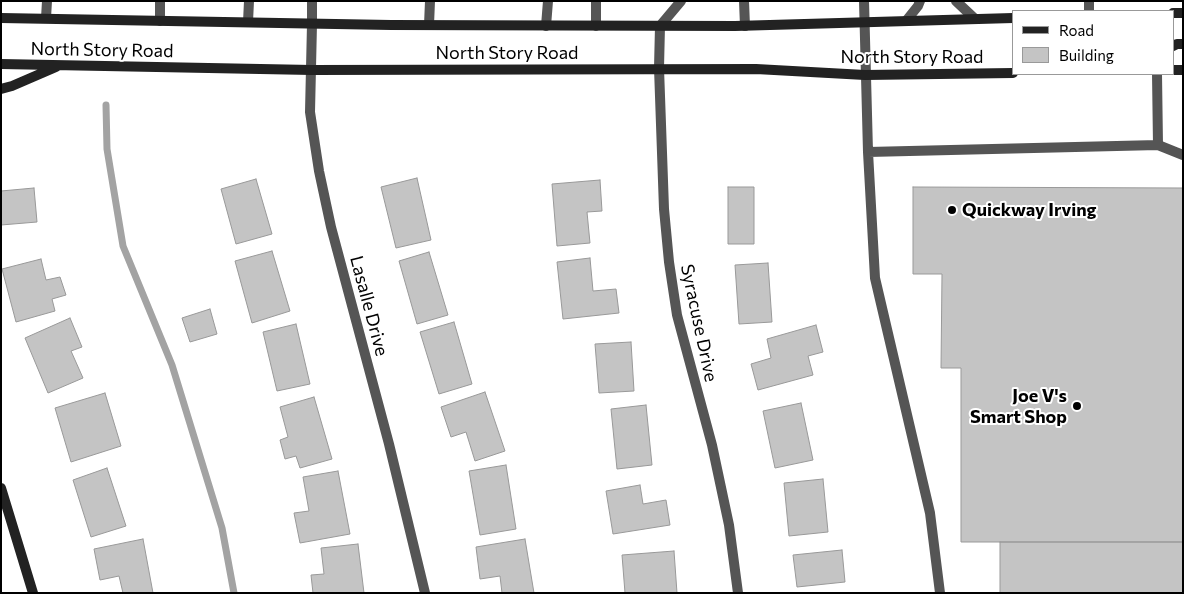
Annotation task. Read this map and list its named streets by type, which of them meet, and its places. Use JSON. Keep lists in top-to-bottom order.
{
  "streets": {
    "main road": ["North Story Road"],
    "street": ["Lasalle Drive", "Syracuse Drive"]
  },
  "crossings": [
    ["North Story Road", "Lasalle Drive"],
    ["North Story Road", "Syracuse Drive"]
  ],
  "places": ["Quickway Irving", "Joe V's Smart Shop"],
  "legend": ["Road", "Building"]
}
